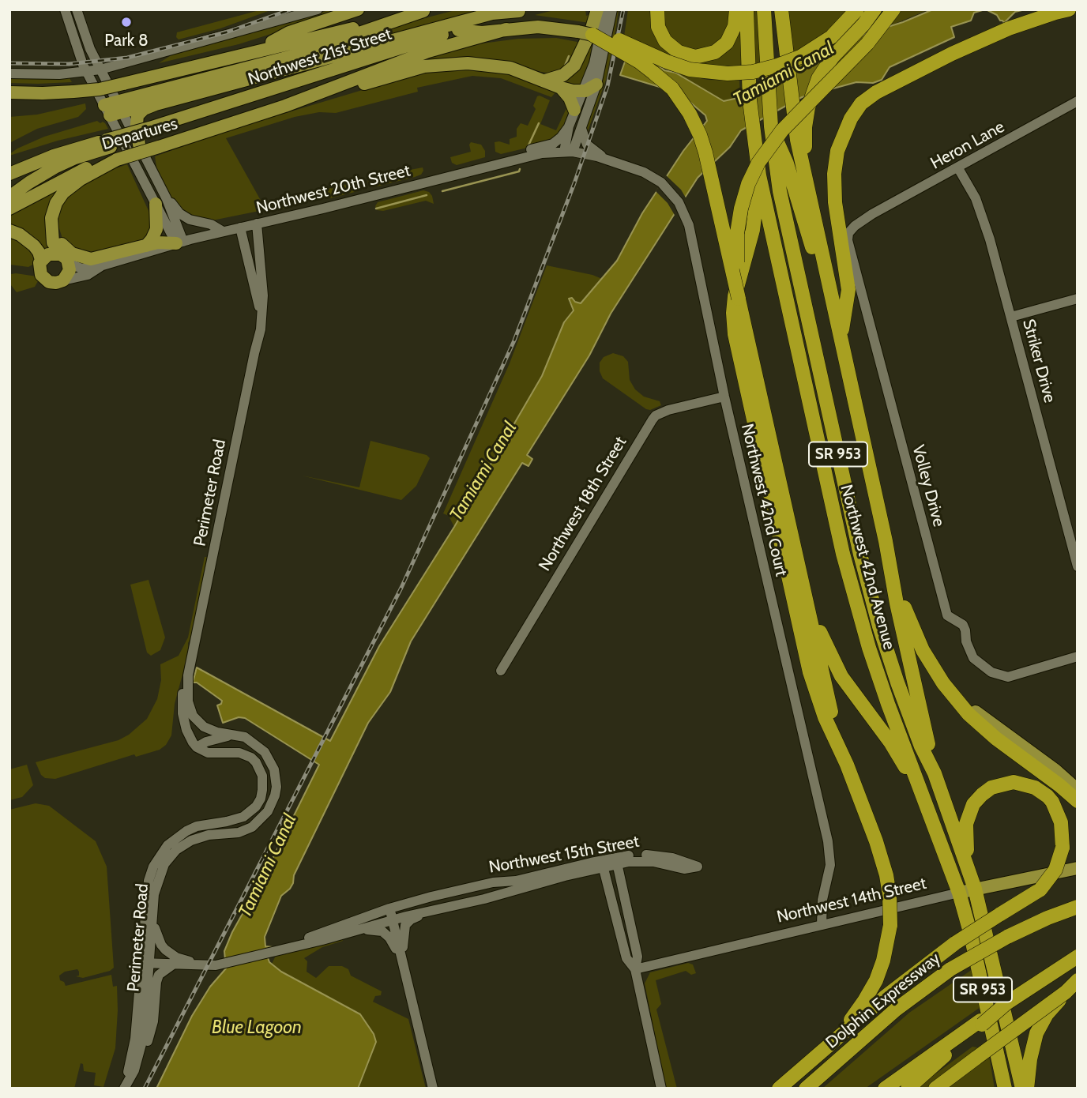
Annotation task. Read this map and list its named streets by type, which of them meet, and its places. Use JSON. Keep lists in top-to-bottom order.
{
  "streets": {
    "highway": ["SR 953", "Northwest 42nd Avenue", "Dolphin Expressway"],
    "main road": ["Northwest 21st Street", "Departures", "Northwest 14th Street"],
    "street": [
      "Heron Lane",
      "Northwest 20th Street",
      "Striker Drive",
      "Volley Drive",
      "Perimeter Road",
      "Northwest 42nd Court",
      "Northwest 18th Street",
      "Northwest 15th Street"
    ]
  },
  "crossings": [
    ["Northwest 21st Street", "Departures"],
    ["Heron Lane", "Striker Drive"],
    ["Heron Lane", "Volley Drive"],
    ["Northwest 20th Street", "Perimeter Road"],
    ["Northwest 20th Street", "Northwest 42nd Court"],
    ["Perimeter Road", "Northwest 15th Street"],
    ["Northwest 42nd Court", "Northwest 18th Street"],
    ["Northwest 42nd Court", "Northwest 14th Street"],
    ["Northwest 42nd Avenue", "Northwest 14th Street"]
  ],
  "water": ["Tamiami Canal", "Blue Lagoon"],
  "places": ["Park 8"]
}
